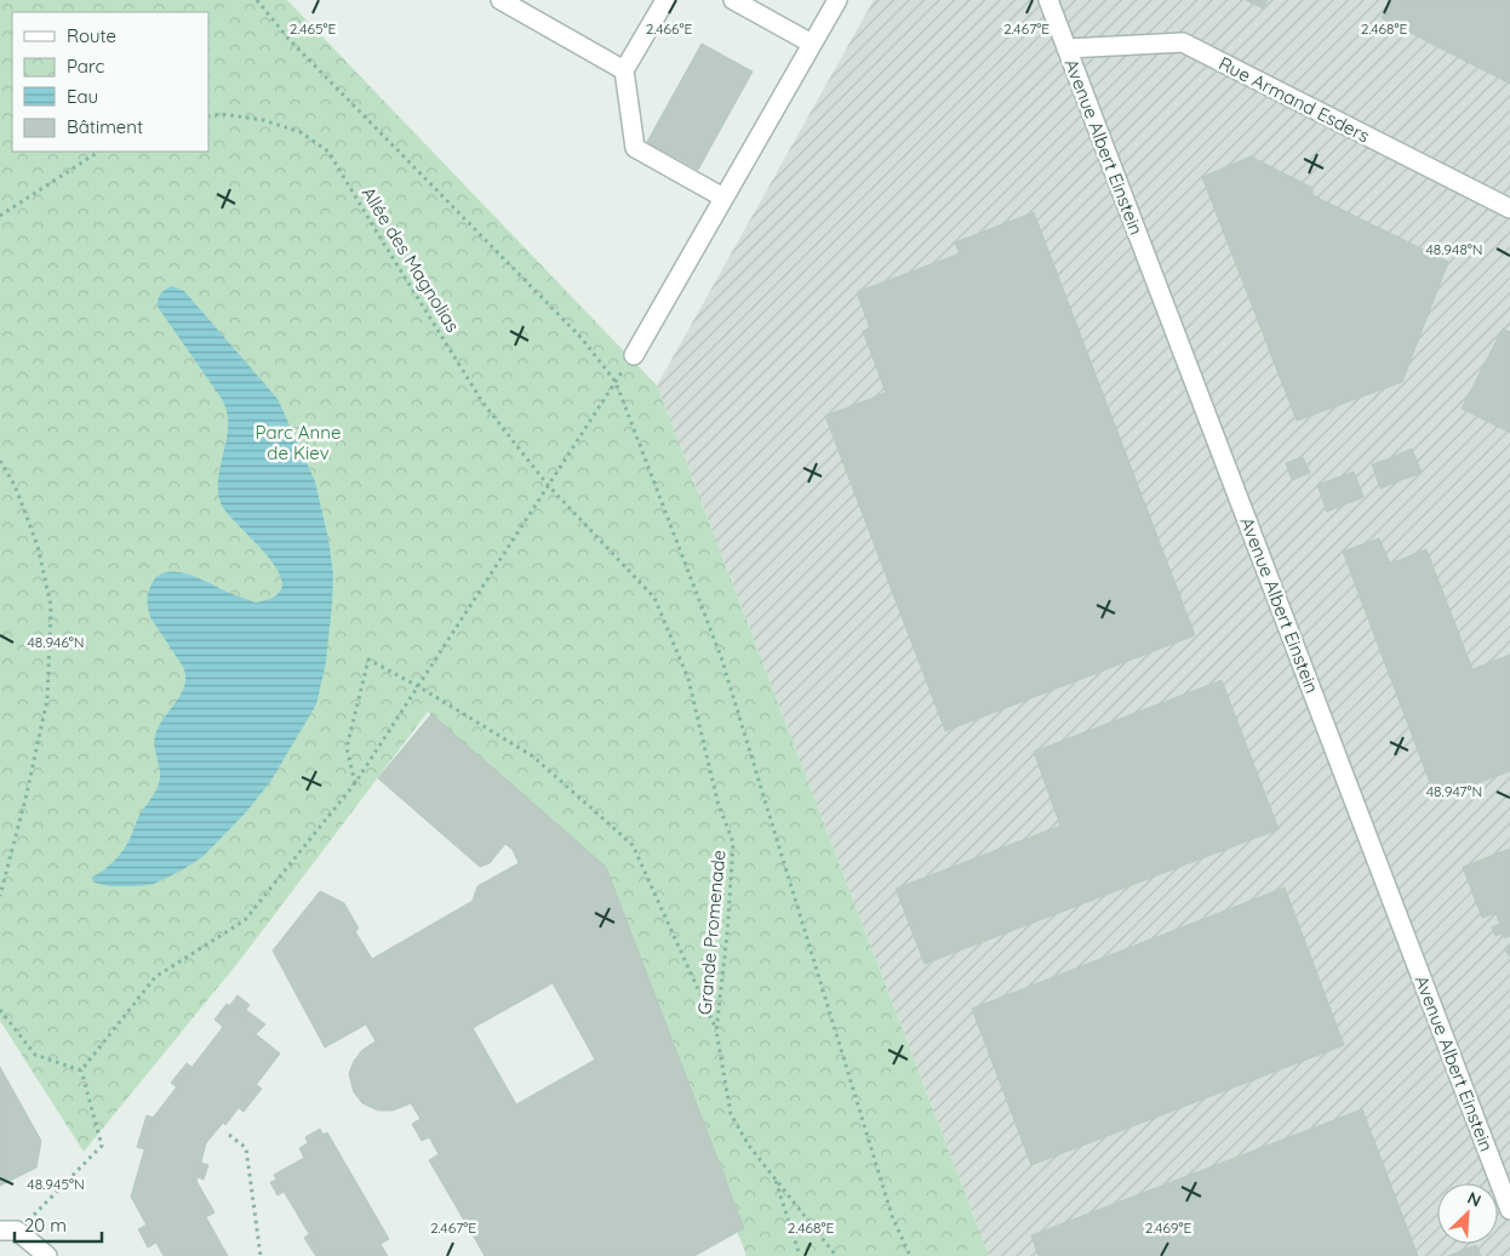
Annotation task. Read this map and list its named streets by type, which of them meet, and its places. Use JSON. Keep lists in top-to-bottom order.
{
  "streets": {
    "street": ["Rue Armand Esders", "Avenue Albert Einstein"],
    "path": ["Allée des Magnolias", "Grande Promenade"]
  },
  "crossings": [
    ["Rue Armand Esders", "Avenue Albert Einstein"],
    ["Allée des Magnolias", "Grande Promenade"]
  ],
  "parks": ["Parc Anne de Kiev"],
  "legend": [
    "Route",
    "Parc",
    "Eau",
    "Bâtiment"
  ],
  "scale_bar": "20 m",
  "north": "top right",
  "coordinates": [
    "2.465°E",
    "2.466°E",
    "2.467°E",
    "2.468°E",
    "48.948°N",
    "48.946°N",
    "48.947°N",
    "48.945°N",
    "2.469°E"
  ]
}
